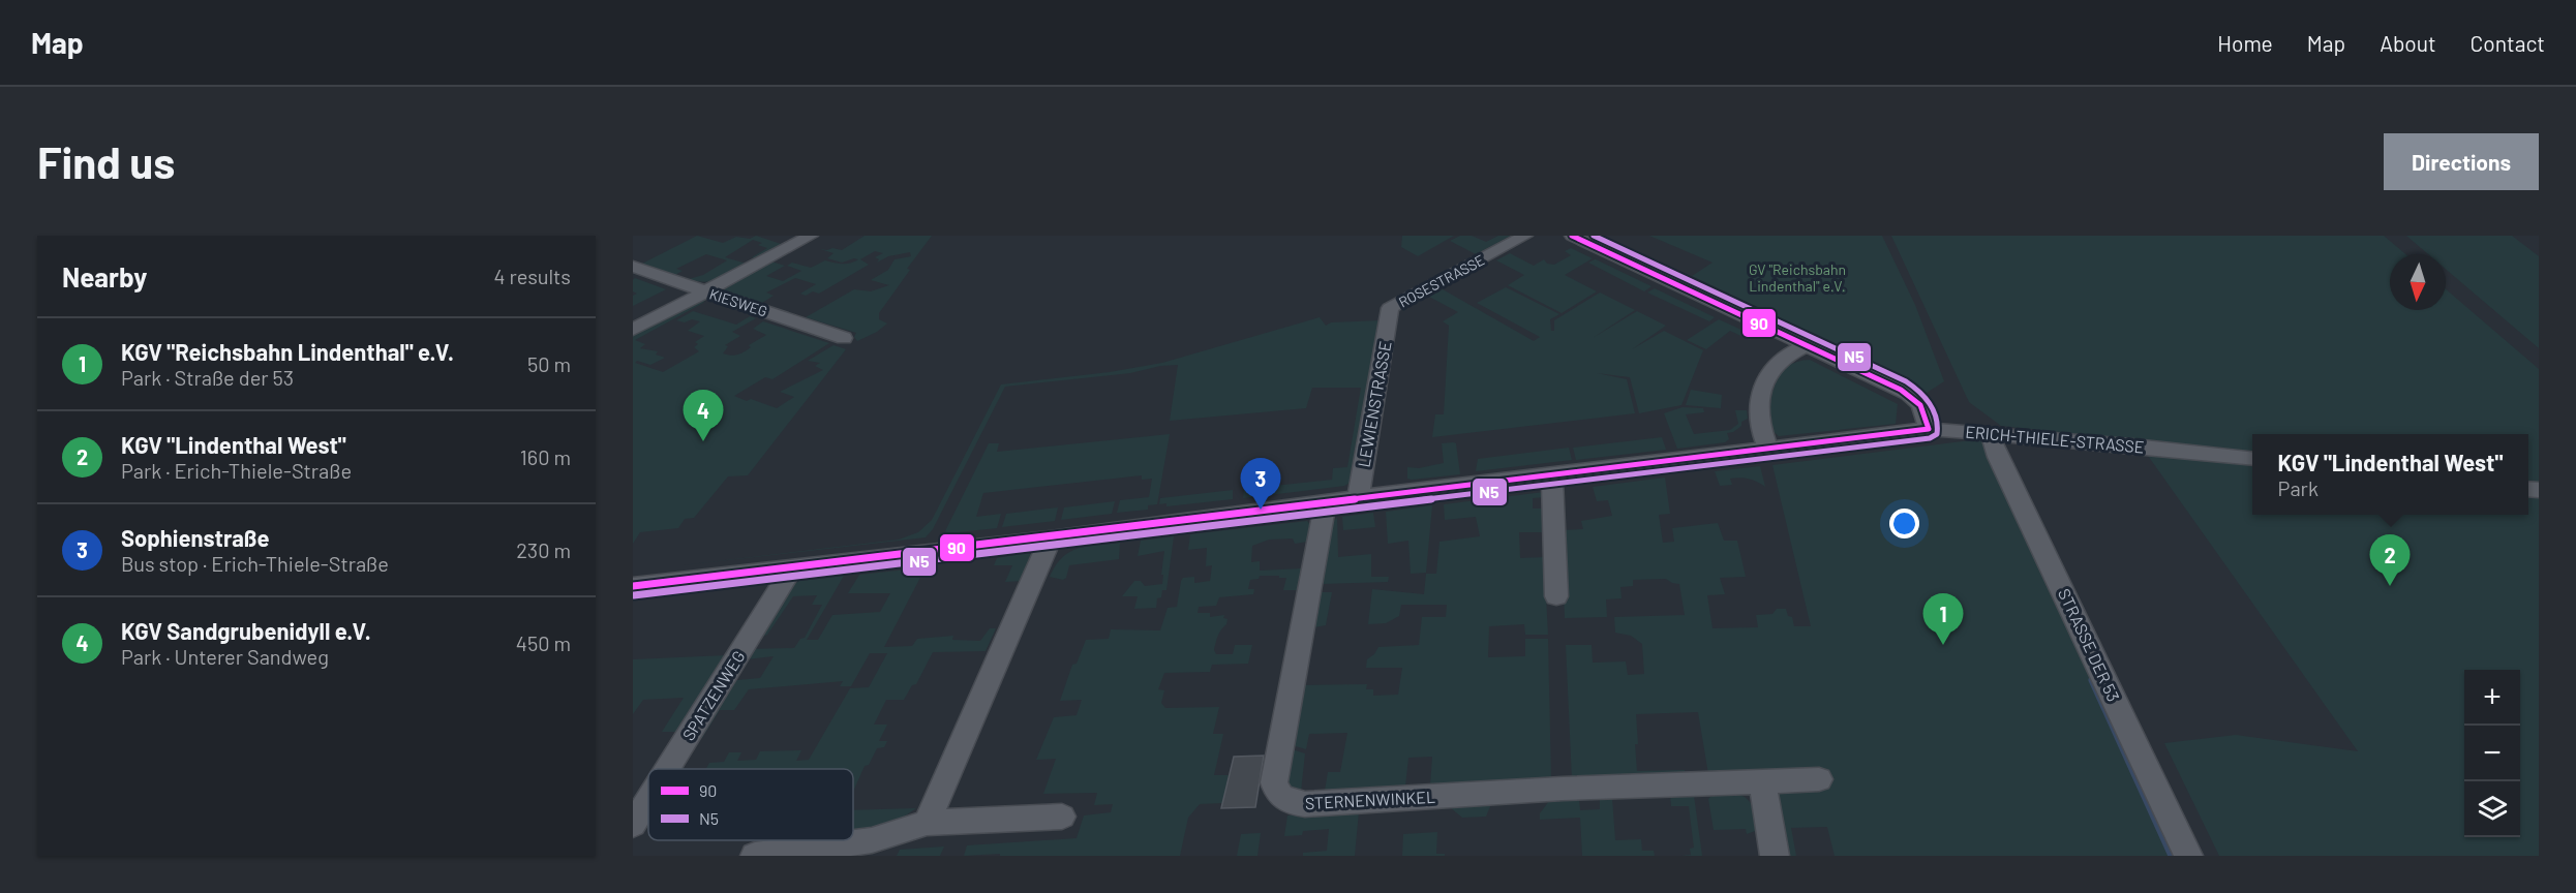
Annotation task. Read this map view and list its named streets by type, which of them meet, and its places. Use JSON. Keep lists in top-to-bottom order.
{
  "streets": {
    "street": [
      "ROSESTRASSE",
      "KIESWEG",
      "LEWIENSTRASSE",
      "ERICH-THIELE-STRASSE",
      "STRASSE DER 53",
      "SPATZENWEG",
      "STERNENWINKEL"
    ]
  },
  "crossings": [
    ["ROSESTRASSE", "LEWIENSTRASSE"],
    ["LEWIENSTRASSE", "ERICH-THIELE-STRASSE"],
    ["ERICH-THIELE-STRASSE", "STRASSE DER 53"],
    ["ERICH-THIELE-STRASSE", "SPATZENWEG"],
    ["ERICH-THIELE-STRASSE", "STERNENWINKEL"]
  ],
  "parks": ["GV \"Reichsbahn Lindenthal\" e.V."],
  "lines": ["transit line 90", "transit line N5"],
  "legend": ["90", "N5"],
  "north": "bottom",
  "page": {
    "header": "Map",
    "nav": [
      "Home",
      "Map",
      "About",
      "Contact"
    ],
    "buttons": "Directions",
    "title": "Find us",
    "heading": ["Nearby", "4 results"],
    "list": [
      {
        "mark": "1",
        "name": "KGV \"Reichsbahn Lindenthal\" e.V.",
        "note": "Park · Straße der 53",
        "value": "50 m"
      },
      {
        "mark": "2",
        "name": "KGV \"Lindenthal West\"",
        "note": "Park · Erich-Thiele-Straße",
        "value": "160 m"
      },
      {
        "mark": "3",
        "name": "Sophienstraße",
        "note": "Bus stop · Erich-Thiele-Straße",
        "value": "230 m"
      },
      {
        "mark": "4",
        "name": "KGV Sandgrubenidyll e.V.",
        "note": "Park · Unterer Sandweg",
        "value": "450 m"
      }
    ],
    "pins": [
      "4",
      "3",
      "2",
      "1"
    ],
    "popup": ["KGV \"Lindenthal West\"", "Park"],
    "map_buttons": ["+", "−"]
  }
}
